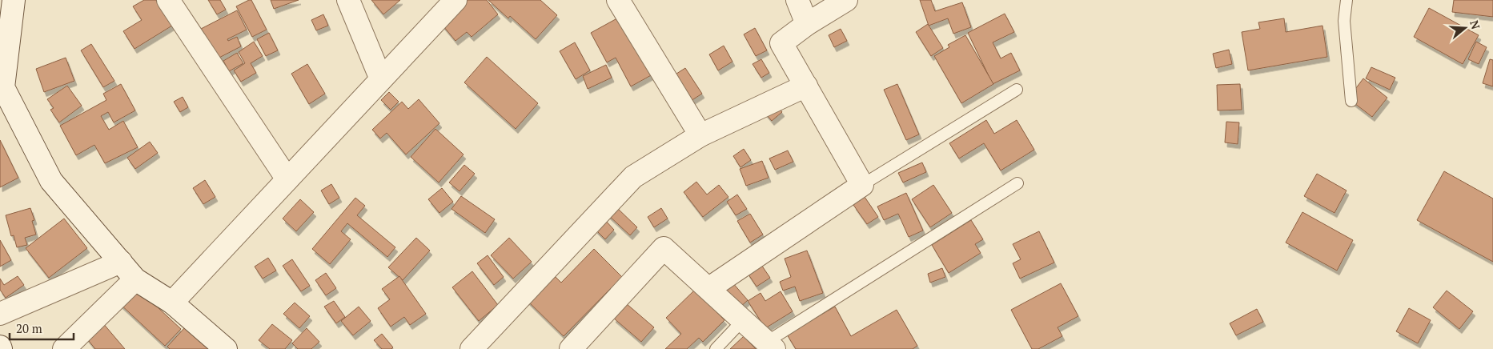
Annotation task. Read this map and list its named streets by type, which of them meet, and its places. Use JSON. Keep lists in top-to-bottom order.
{
  "scale_bar": "20 m",
  "north": "right"
}
